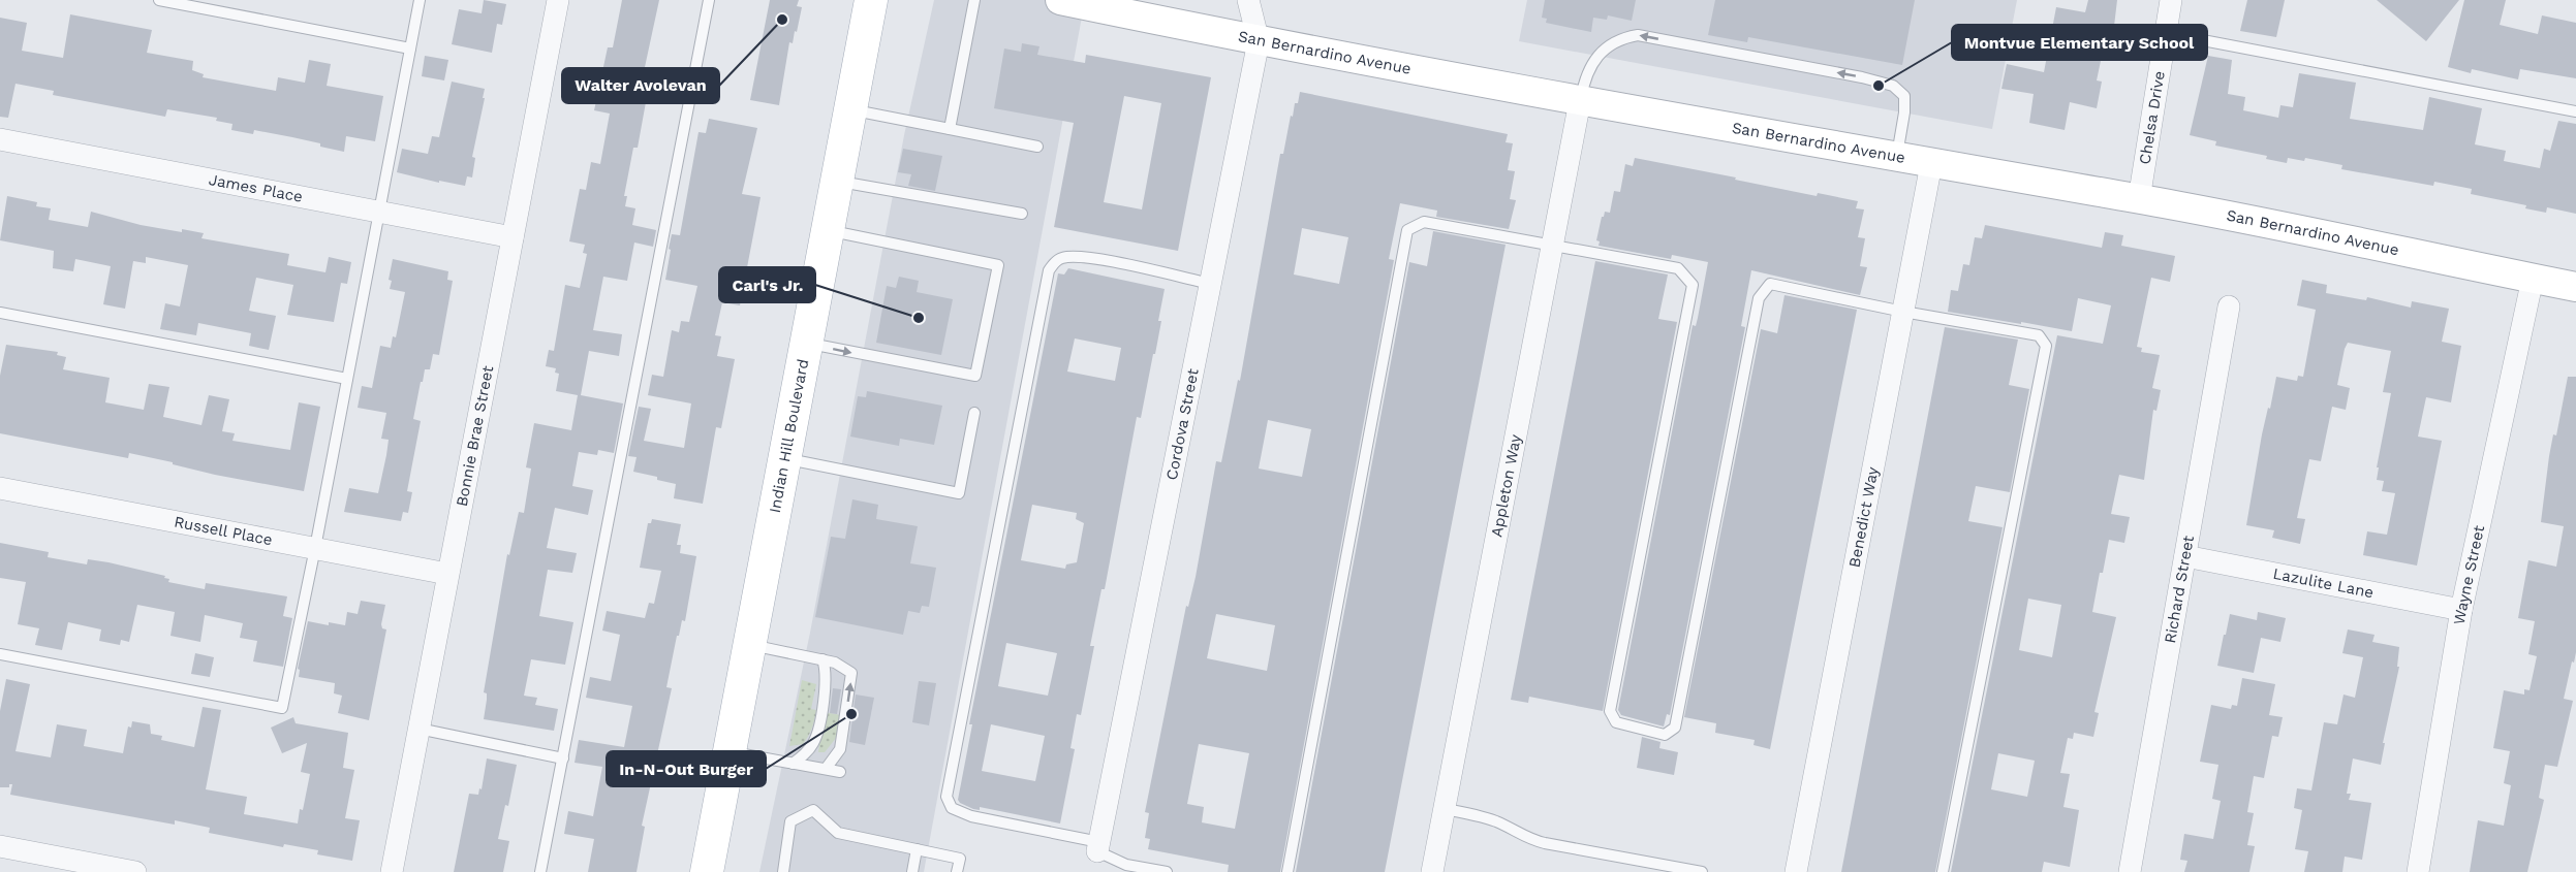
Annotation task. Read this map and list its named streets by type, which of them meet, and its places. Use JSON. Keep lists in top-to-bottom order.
{
  "streets": {
    "main road": ["San Bernardino Avenue", "Indian Hill Boulevard"],
    "street": [
      "Chelsa Drive",
      "James Place",
      "Cordova Street",
      "Bonnie Brae Street",
      "Appleton Way",
      "Benedict Way",
      "Russell Place",
      "Wayne Street",
      "Lazulite Lane",
      "Richard Street"
    ]
  },
  "crossings": [
    ["San Bernardino Avenue", "Chelsa Drive"],
    ["San Bernardino Avenue", "Cordova Street"],
    ["San Bernardino Avenue", "Appleton Way"],
    ["San Bernardino Avenue", "Benedict Way"],
    ["San Bernardino Avenue", "Wayne Street"],
    ["James Place", "Bonnie Brae Street"],
    ["Bonnie Brae Street", "Russell Place"],
    ["Wayne Street", "Lazulite Lane"],
    ["Lazulite Lane", "Richard Street"]
  ],
  "places": [
    "Walter Avolevan",
    "Montvue Elementary School",
    "Carl's Jr.",
    "In-N-Out Burger"
  ]
}
